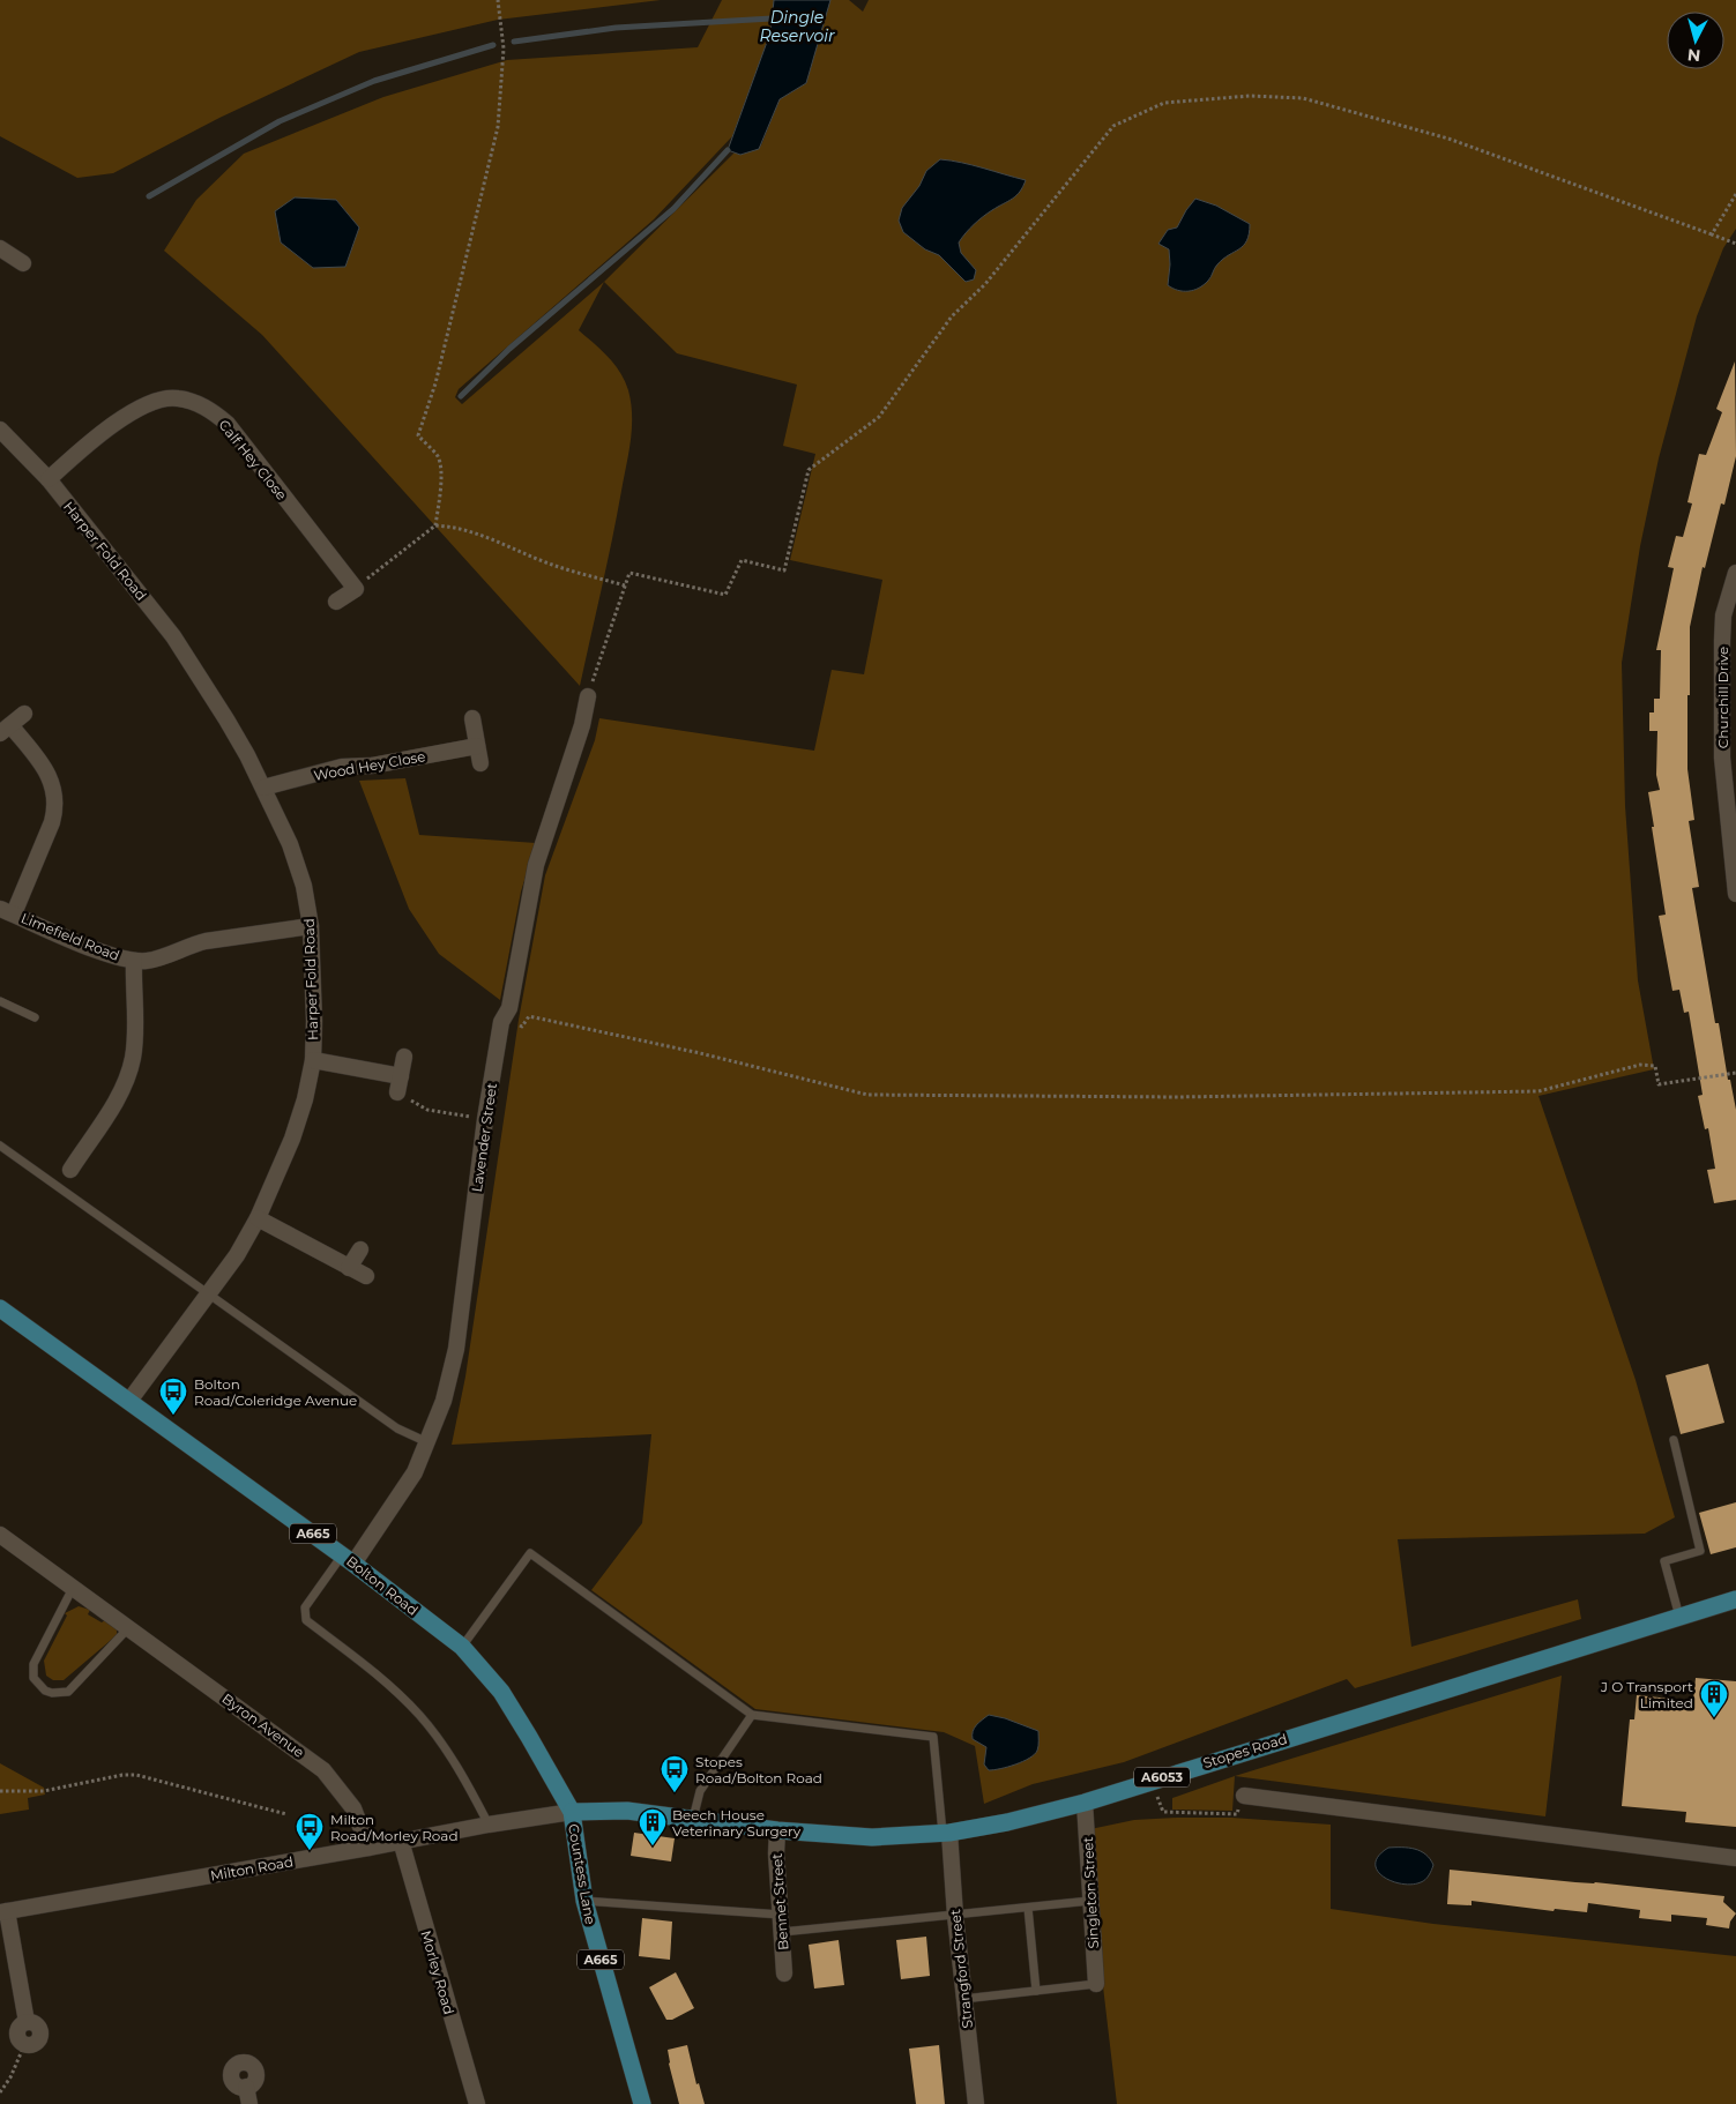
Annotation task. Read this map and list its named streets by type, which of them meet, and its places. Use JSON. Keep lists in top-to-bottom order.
{
  "streets": {
    "main road": [
      "A665",
      "Bolton Road",
      "Stopes Road",
      "A6053",
      "Countess Lane"
    ],
    "street": [
      "Calf Hey Close",
      "Harper Fold Road",
      "Churchill Drive",
      "Wood Hey Close",
      "Limefield Road",
      "Lavender Street",
      "Byron Avenue",
      "Milton Road",
      "Singleton Street",
      "Bennet Street",
      "Strangford Street",
      "Morley Road"
    ]
  },
  "crossings": [
    ["Calf Hey Close", "Harper Fold Road"],
    ["Harper Fold Road", "Wood Hey Close"],
    ["Harper Fold Road", "Limefield Road"],
    ["Harper Fold Road", "Bolton Road"],
    ["Lavender Street", "Bolton Road"],
    ["Bolton Road", "Stopes Road"],
    ["Bolton Road", "Milton Road"],
    ["Bolton Road", "Countess Lane"],
    ["Byron Avenue", "Milton Road"],
    ["Stopes Road", "Milton Road"],
    ["Stopes Road", "Countess Lane"],
    ["Stopes Road", "Singleton Street"],
    ["Stopes Road", "Bennet Street"],
    ["Stopes Road", "Strangford Street"],
    ["Milton Road", "Countess Lane"],
    ["Milton Road", "Morley Road"]
  ],
  "water": ["Dingle Reservoir"],
  "places": {
    "bus stop": ["Bolton Road/Coleridge Avenue", "Stopes Road/Bolton Road", "Milton Road/Morley Road"],
    "building": ["J O Transport Limited", "Beech House Veterinary Surgery"]
  },
  "north": "bottom"
}
